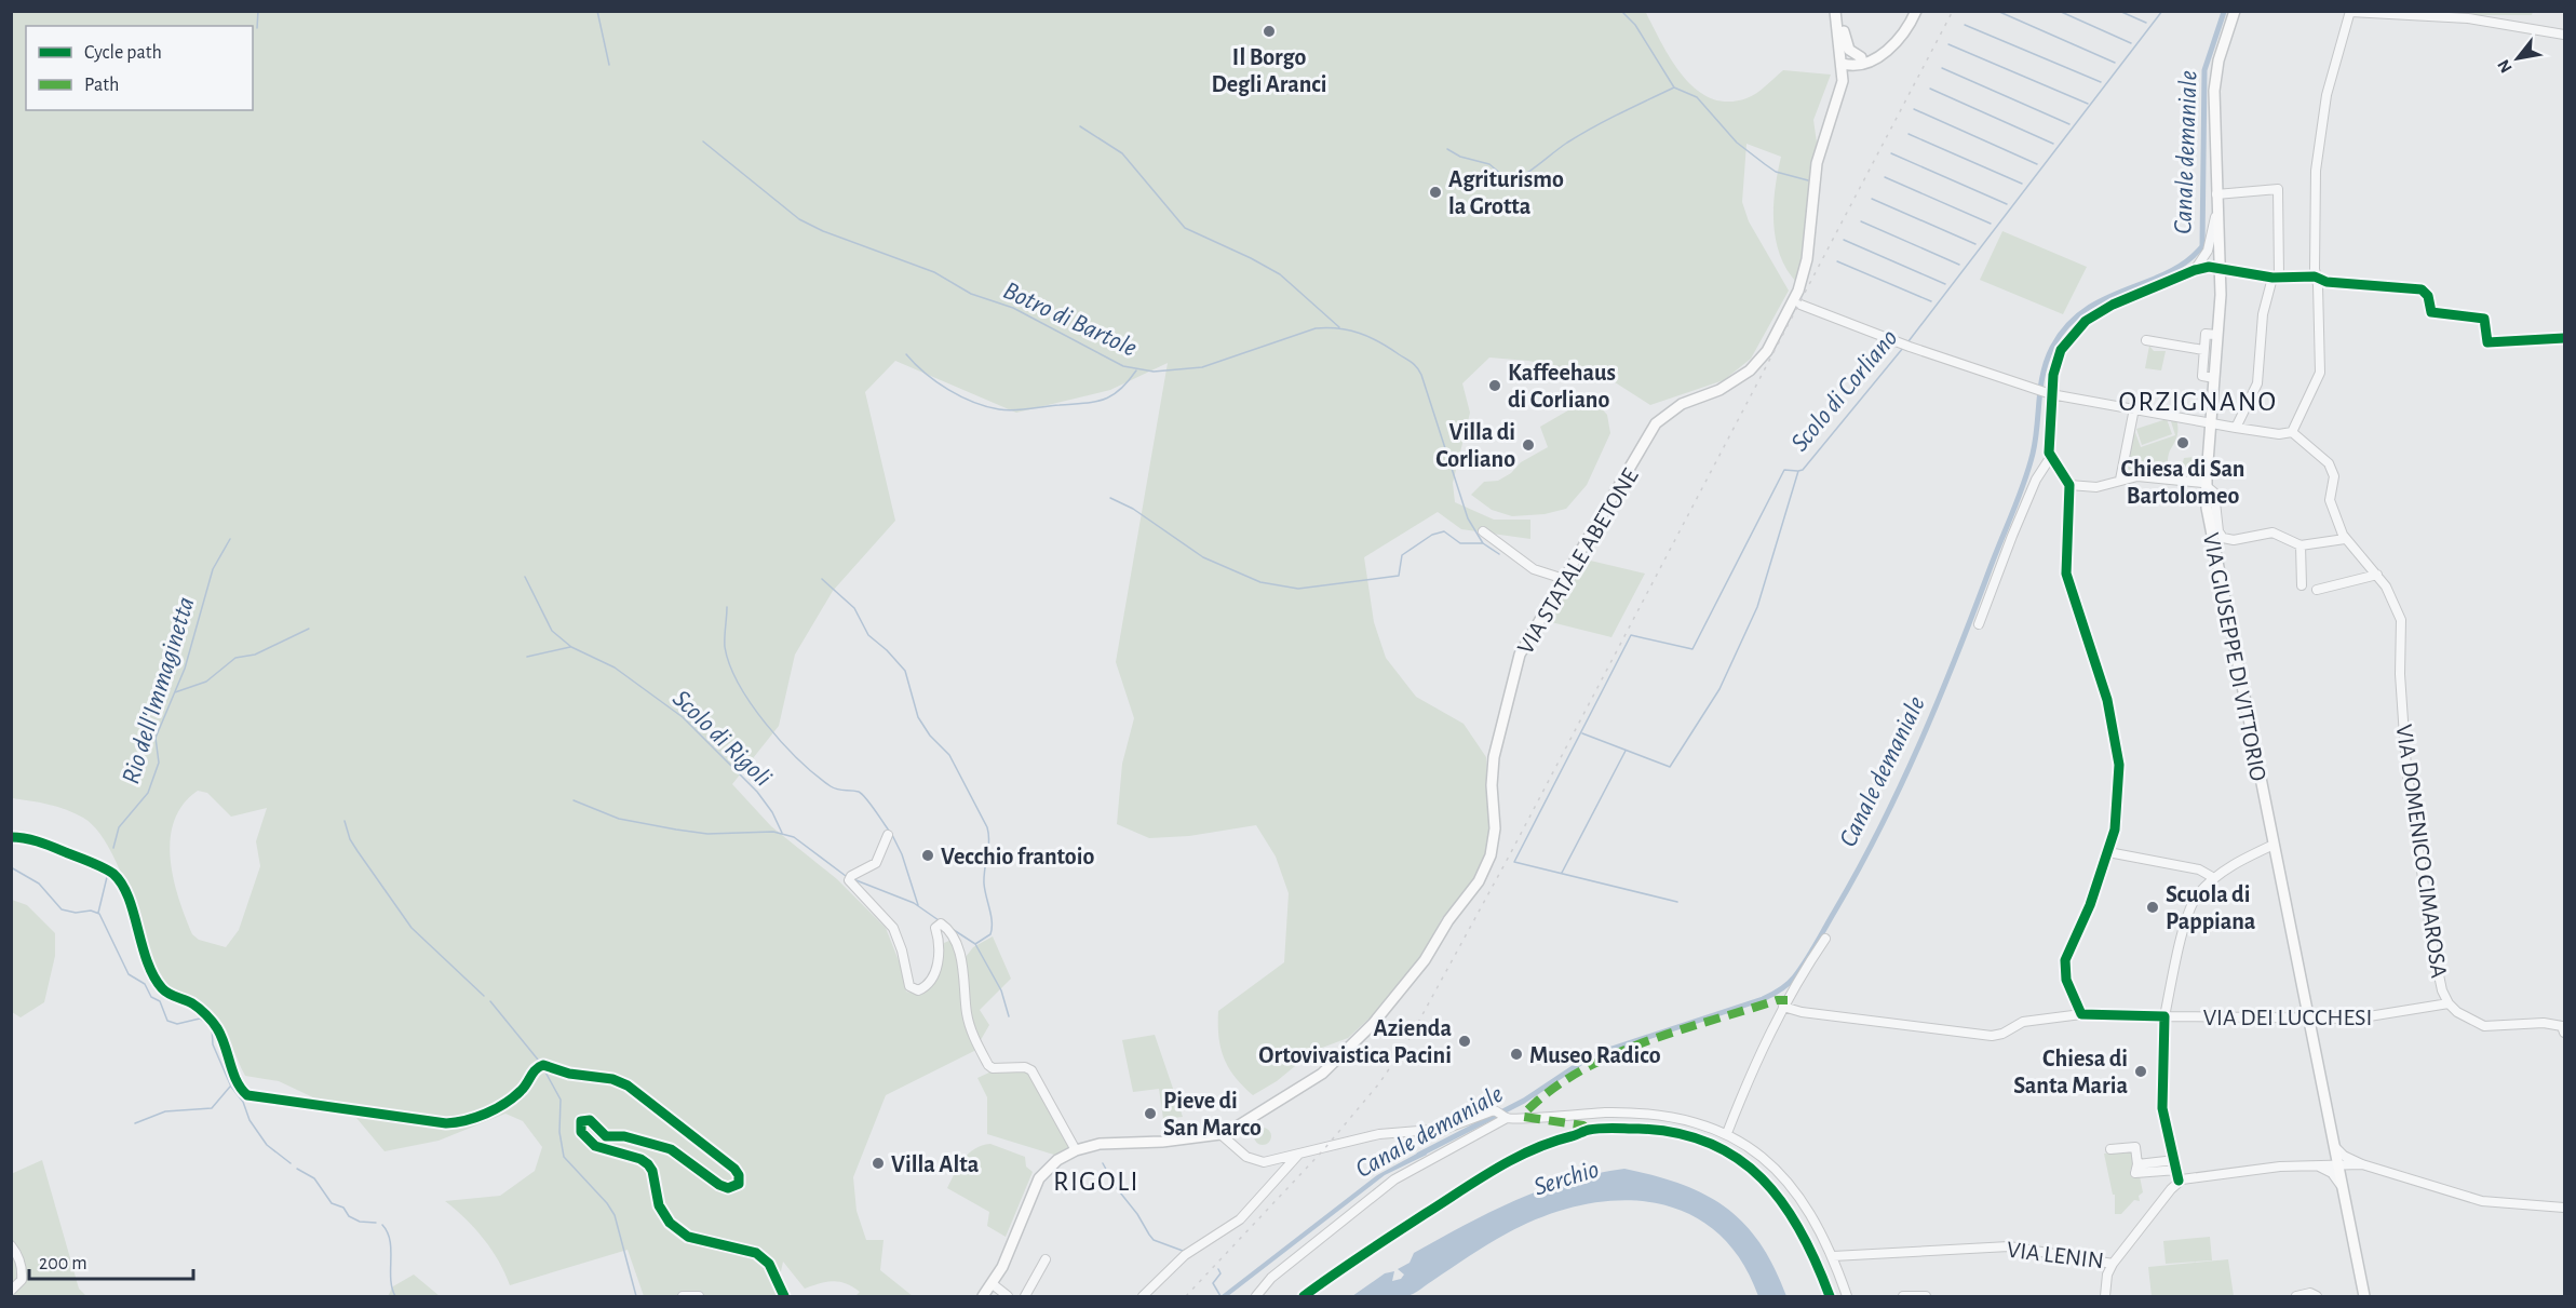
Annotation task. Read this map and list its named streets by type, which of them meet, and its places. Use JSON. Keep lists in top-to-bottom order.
{
  "streets": {
    "main road": ["VIA STATALE ABETONE", "VIA GIUSEPPE DI VITTORIO"],
    "street": ["VIA DOMENICO CIMAROSA", "VIA DEI LUCCHESI", "VIA LENIN"]
  },
  "crossings": [
    ["VIA GIUSEPPE DI VITTORIO", "VIA DEI LUCCHESI"],
    ["VIA DOMENICO CIMAROSA", "VIA DEI LUCCHESI"]
  ],
  "districts": ["ORZIGNANO", "RIGOLI"],
  "water": [
    "Canale demaniale",
    "Botro di Bartole",
    "Scolo di Corliano",
    "Rio dell'Immaginetta",
    "Scolo di Rigoli",
    "Serchio"
  ],
  "places": [
    "Il Borgo Degli Aranci",
    "Agriturismo la Grotta",
    "Kaffeehaus di Corliano",
    "Chiesa di San Bartolomeo",
    "Villa di Corliano",
    "Vecchio frantoio",
    "Scuola di Pappiana",
    "Azienda Ortovivaistica Pacini",
    "Museo Radico",
    "Chiesa di Santa Maria",
    "Pieve di San Marco",
    "Villa Alta"
  ],
  "legend": ["Cycle path", "Path"],
  "scale_bar": "200 m",
  "north": "bottom left"
}
